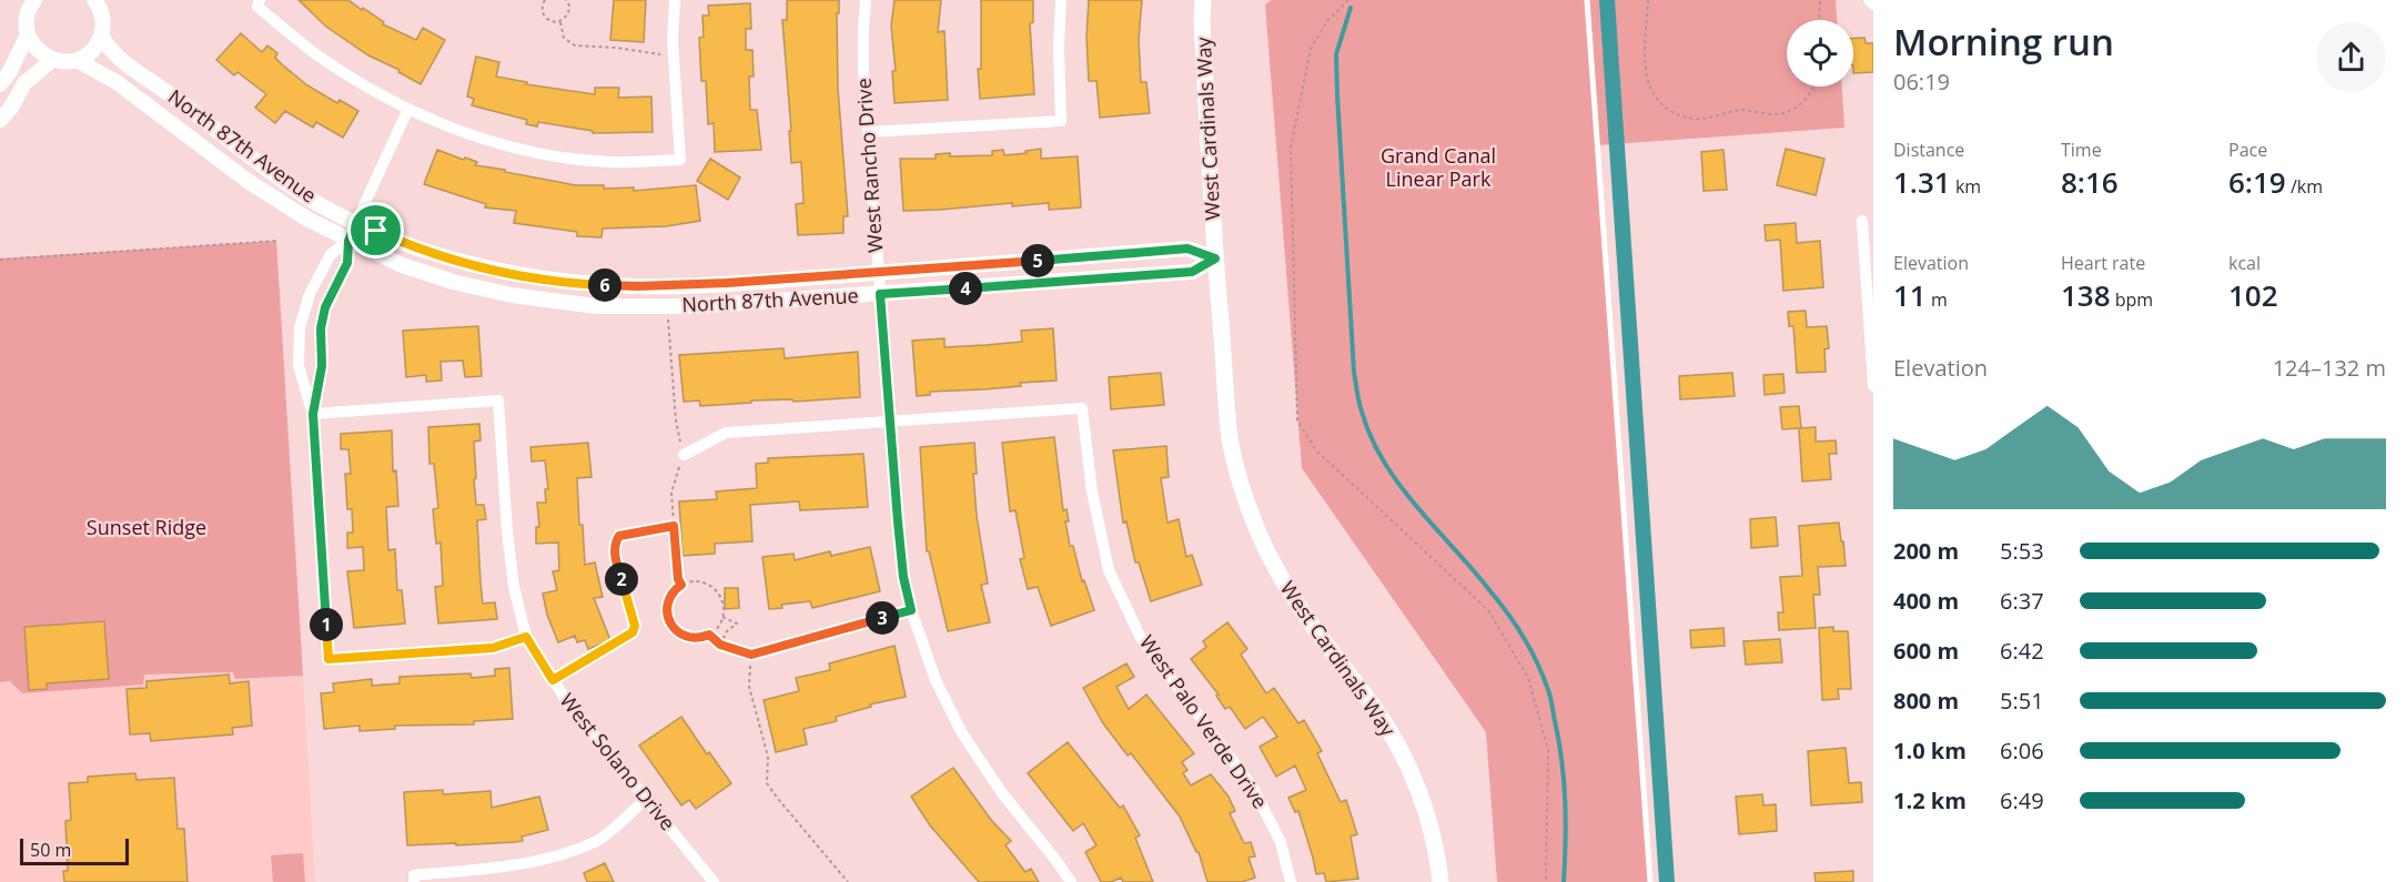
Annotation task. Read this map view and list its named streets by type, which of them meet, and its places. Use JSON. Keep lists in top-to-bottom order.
{
  "streets": {
    "main road": ["West Cardinals Way"],
    "street": [
      "North 87th Avenue",
      "West Rancho Drive",
      "West Palo Verde Drive",
      "West Solano Drive"
    ]
  },
  "crossings": [
    ["West Cardinals Way", "North 87th Avenue"],
    ["North 87th Avenue", "West Rancho Drive"],
    ["West Rancho Drive", "West Palo Verde Drive"]
  ],
  "parks": ["Grand Canal Linear Park", "Sunset Ridge"],
  "scale_bar": "50 m",
  "page": {
    "heading": ["Morning run", "06:19"],
    "stats": [
      ["Distance", "1.31 km"],
      ["Time", "8:16"],
      ["Pace", "6:19 /km"],
      ["Elevation", "11 m"],
      ["Heart rate", "138 bpm"],
      ["kcal", "102"]
    ],
    "pins": [
      "5",
      "6",
      "4",
      "2",
      "3",
      "1"
    ],
    "chart": ["Elevation", "124–132 m"],
    "list": [
      {
        "name": "200 m",
        "note": "5:53"
      },
      {
        "name": "400 m",
        "note": "6:37"
      },
      {
        "name": "600 m",
        "note": "6:42"
      },
      {
        "name": "800 m",
        "note": "5:51"
      },
      {
        "name": "1.0 km",
        "note": "6:06"
      },
      {
        "name": "1.2 km",
        "note": "6:49"
      }
    ],
    "scale": "50 m"
  }
}
